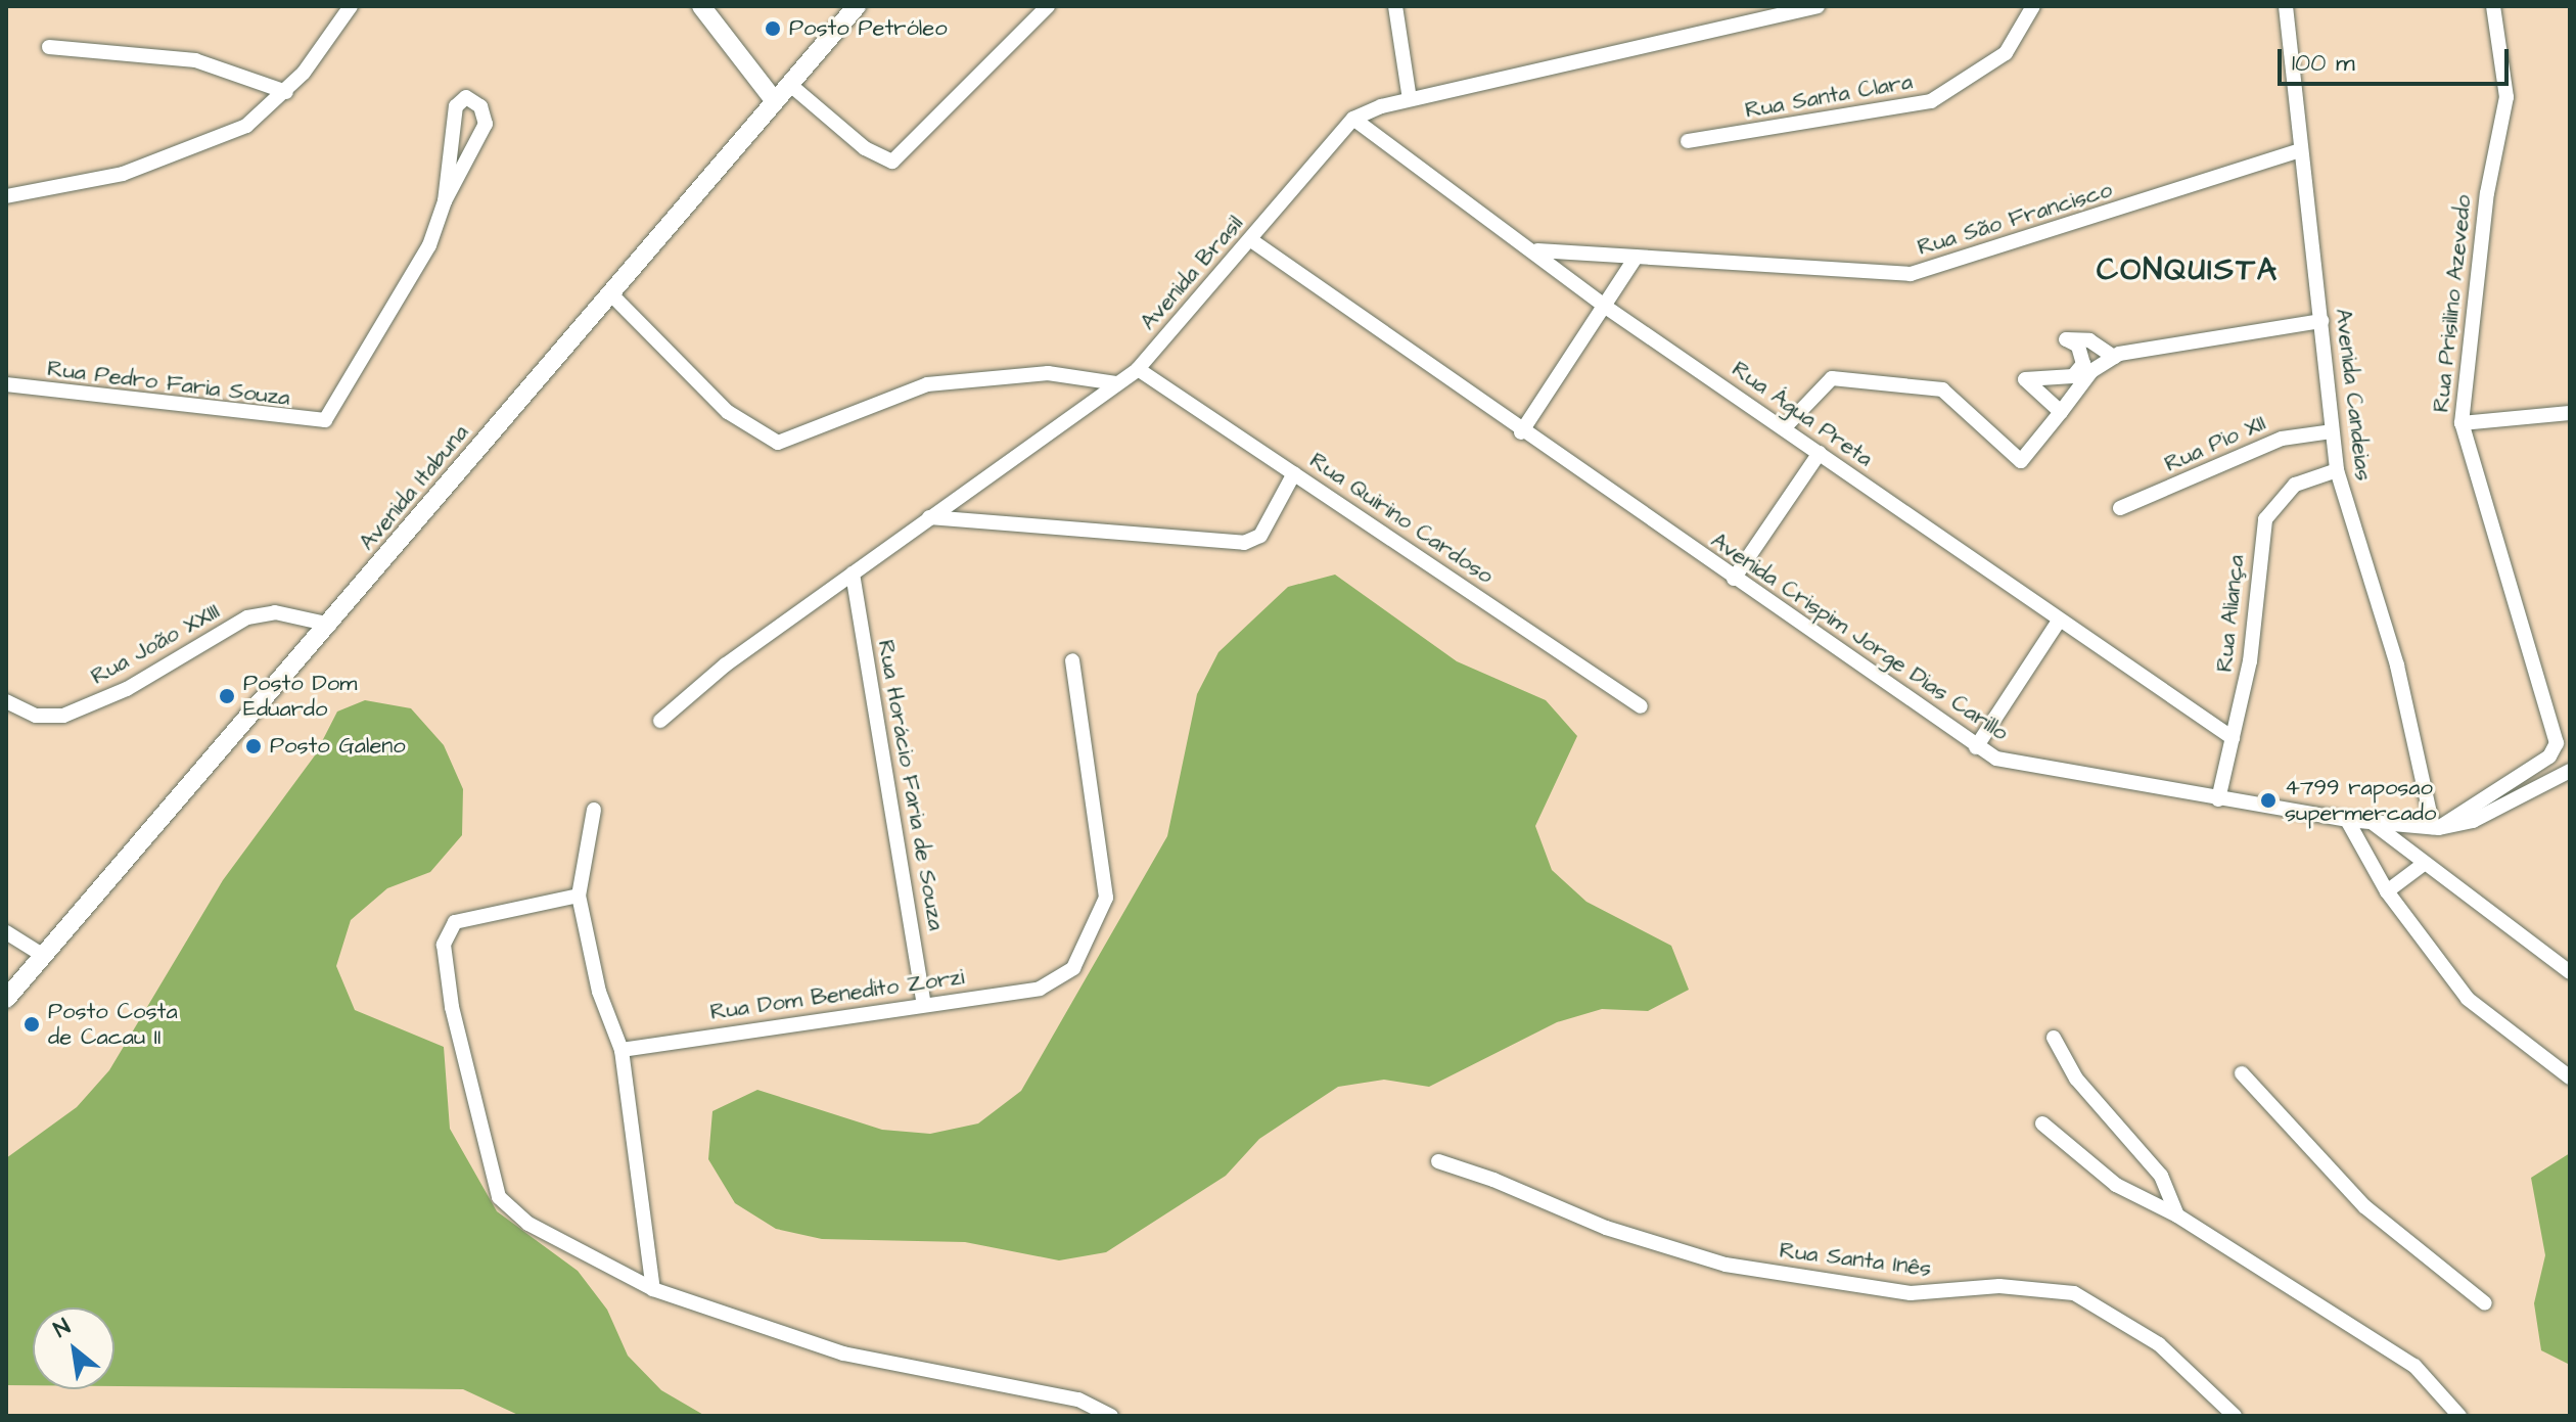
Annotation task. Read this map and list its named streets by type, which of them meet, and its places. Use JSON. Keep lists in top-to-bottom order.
{
  "streets": {
    "main road": ["Avenida Itabuna"],
    "street": [
      "Rua Santa Clara",
      "Rua São Francisco",
      "Avenida Brasil",
      "Rua Prisilino Azevedo",
      "Rua Pedro Faria Souza",
      "Avenida Candeias",
      "Rua Água Preta",
      "Rua Pio XII",
      "Rua Quirino Cardoso",
      "Rua Aliança",
      "Avenida Crispim Jorge Dias Carillo",
      "Rua João XXIII",
      "Rua Horácio Faria de Souza",
      "Rua Dom Benedito Zorzi",
      "Rua Santa Inês"
    ]
  },
  "crossings": [
    ["Rua São Francisco", "Avenida Candeias"],
    ["Rua São Francisco", "Rua Água Preta"],
    ["Avenida Brasil", "Rua Água Preta"],
    ["Avenida Brasil", "Rua Quirino Cardoso"],
    ["Avenida Brasil", "Avenida Crispim Jorge Dias Carillo"],
    ["Avenida Brasil", "Rua Horácio Faria de Souza"],
    ["Rua Prisilino Azevedo", "Avenida Candeias"],
    ["Rua Prisilino Azevedo", "Avenida Crispim Jorge Dias Carillo"],
    ["Avenida Candeias", "Rua Pio XII"],
    ["Avenida Candeias", "Rua Aliança"],
    ["Avenida Candeias", "Avenida Crispim Jorge Dias Carillo"],
    ["Rua Água Preta", "Rua Aliança"],
    ["Avenida Itabuna", "Rua João XXIII"],
    ["Rua Aliança", "Avenida Crispim Jorge Dias Carillo"],
    ["Rua Horácio Faria de Souza", "Rua Dom Benedito Zorzi"]
  ],
  "districts": ["CONQUISTA"],
  "places": [
    "Posto Petróleo",
    "Posto Dom Eduardo",
    "Posto Galeno",
    "4799 raposao supermercado",
    "Posto Costa de Cacau II"
  ],
  "scale_bar": "100 m",
  "north": "top left"
}
